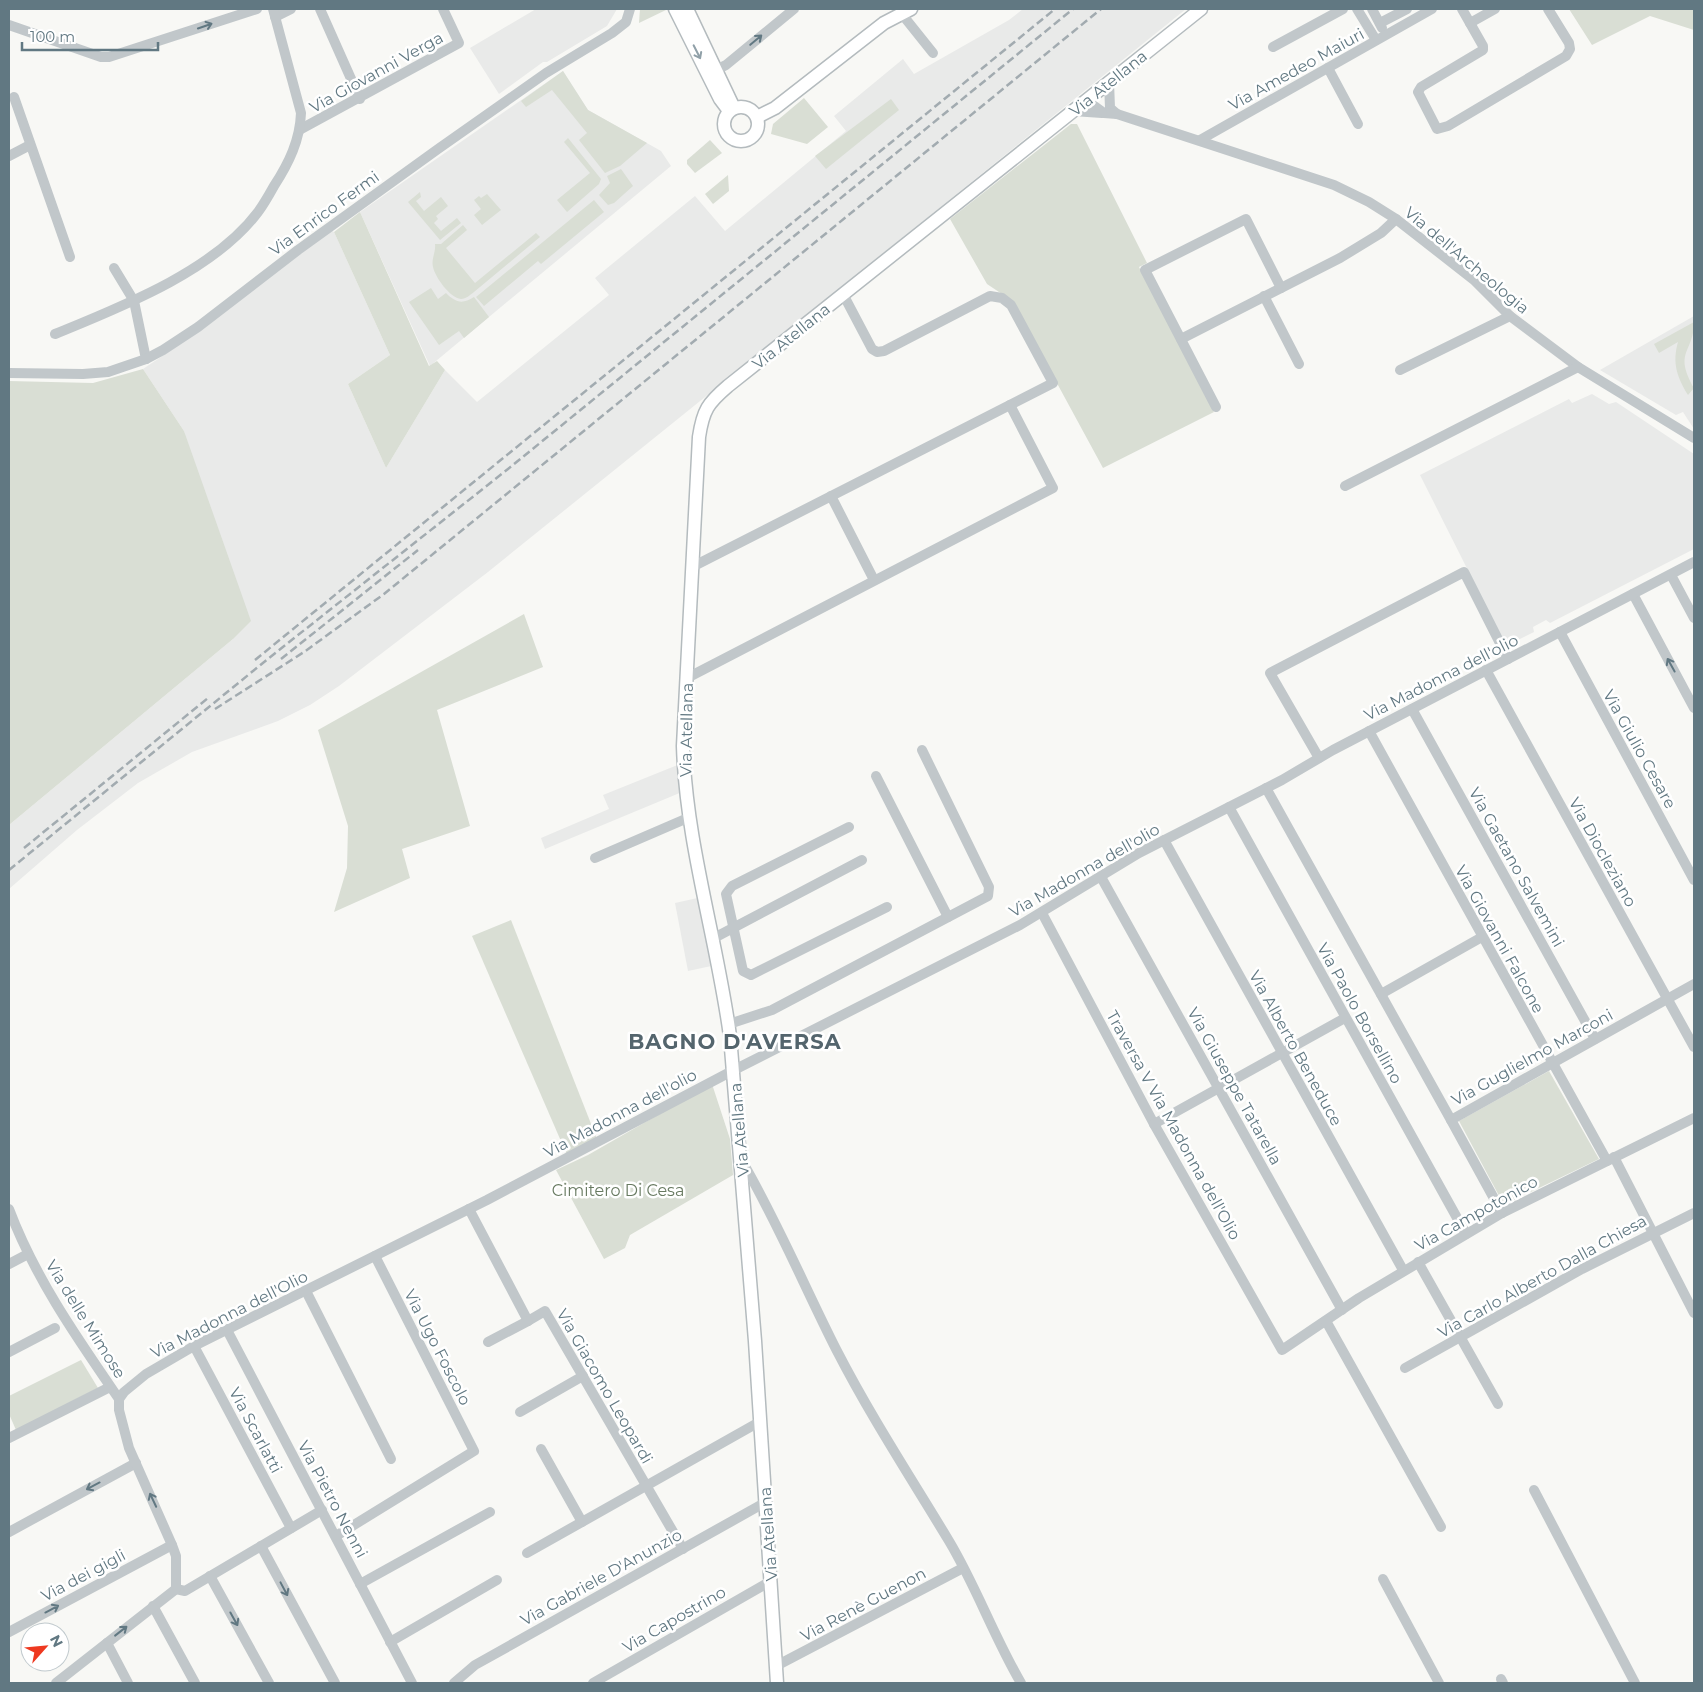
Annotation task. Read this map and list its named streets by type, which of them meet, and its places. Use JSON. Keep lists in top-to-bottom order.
{
  "streets": {
    "main road": ["Via Atellana"],
    "street": [
      "Via Amedeo Maiuri",
      "Via Giovanni Verga",
      "Via Enrico Fermi",
      "Via dell'Archeologia",
      "Via Madonna dell'olio",
      "Via Giulio Cesare",
      "Via Diocleziano",
      "Via Gaetano Salvemini",
      "Via Giovanni Falcone",
      "Via Paolo Borsellino",
      "Via Alberto Beneduce",
      "Via Guglielmo Marconi",
      "Via Giuseppe Tatarella",
      "Traversa V Via Madonna dell'Olio",
      "Via Campotonico",
      "Via Carlo Alberto Dalla Chiesa",
      "Via Madonna dell'Olio",
      "Via delle Mimose",
      "Via Ugo Foscolo",
      "Via Giacomo Leopardi",
      "Via Scarlatti",
      "Via Pietro Nenni",
      "Via dei gigli",
      "Via Gabriele D'Anunzio",
      "Via Renè Guenon",
      "Via Capostrino"
    ]
  },
  "crossings": [
    ["Via Amedeo Maiuri", "Via dell'Archeologia"],
    ["Via Atellana", "Via dell'Archeologia"],
    ["Via Atellana", "Via Madonna dell'olio"],
    ["Via Atellana", "Via Gabriele D'Anunzio"],
    ["Via Atellana", "Via Renè Guenon"],
    ["Via Atellana", "Via Capostrino"],
    ["Via Madonna dell'olio", "Via Giulio Cesare"],
    ["Via Madonna dell'olio", "Via Diocleziano"],
    ["Via Madonna dell'olio", "Via Gaetano Salvemini"],
    ["Via Madonna dell'olio", "Via Giovanni Falcone"],
    ["Via Madonna dell'olio", "Via Paolo Borsellino"],
    ["Via Madonna dell'olio", "Via Alberto Beneduce"],
    ["Via Madonna dell'olio", "Via Giuseppe Tatarella"],
    ["Via Madonna dell'olio", "Traversa V Via Madonna dell'Olio"],
    ["Via Madonna dell'olio", "Via Madonna dell'Olio"],
    ["Via Diocleziano", "Via Guglielmo Marconi"],
    ["Via Gaetano Salvemini", "Via Guglielmo Marconi"],
    ["Via Giovanni Falcone", "Via Guglielmo Marconi"],
    ["Via Giovanni Falcone", "Via Campotonico"],
    ["Via Giovanni Falcone", "Via Carlo Alberto Dalla Chiesa"],
    ["Via Paolo Borsellino", "Via Campotonico"],
    ["Via Alberto Beneduce", "Via Campotonico"],
    ["Via Guglielmo Marconi", "Via Campotonico"],
    ["Via Giuseppe Tatarella", "Via Campotonico"],
    ["Traversa V Via Madonna dell'Olio", "Via Campotonico"],
    ["Via Madonna dell'Olio", "Via delle Mimose"],
    ["Via Madonna dell'Olio", "Via Ugo Foscolo"],
    ["Via Madonna dell'Olio", "Via Scarlatti"],
    ["Via Madonna dell'Olio", "Via Pietro Nenni"],
    ["Via Ugo Foscolo", "Via Pietro Nenni"],
    ["Via Giacomo Leopardi", "Via Gabriele D'Anunzio"]
  ],
  "districts": ["BAGNO D'AVERSA"],
  "parks": ["Cimitero Di Cesa"],
  "scale_bar": "100 m",
  "north": "top right"
}
